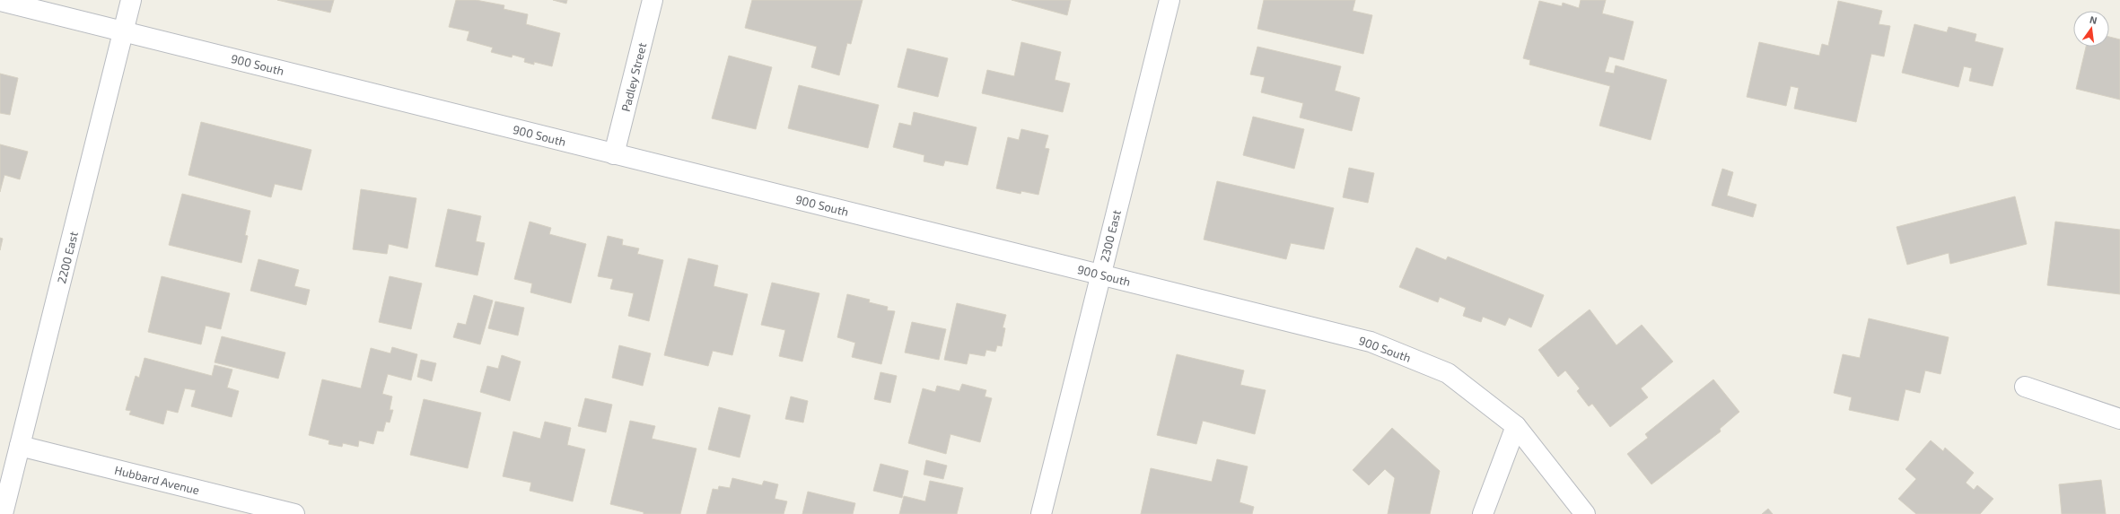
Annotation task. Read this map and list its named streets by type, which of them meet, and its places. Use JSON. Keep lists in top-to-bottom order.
{
  "streets": {
    "street": [
      "900 South",
      "Padley Street",
      "2300 East",
      "2200 East",
      "Hubbard Avenue"
    ]
  },
  "crossings": [
    ["900 South", "Padley Street"],
    ["900 South", "2300 East"],
    ["900 South", "2200 East"],
    ["2200 East", "Hubbard Avenue"]
  ],
  "north": "top"
}
